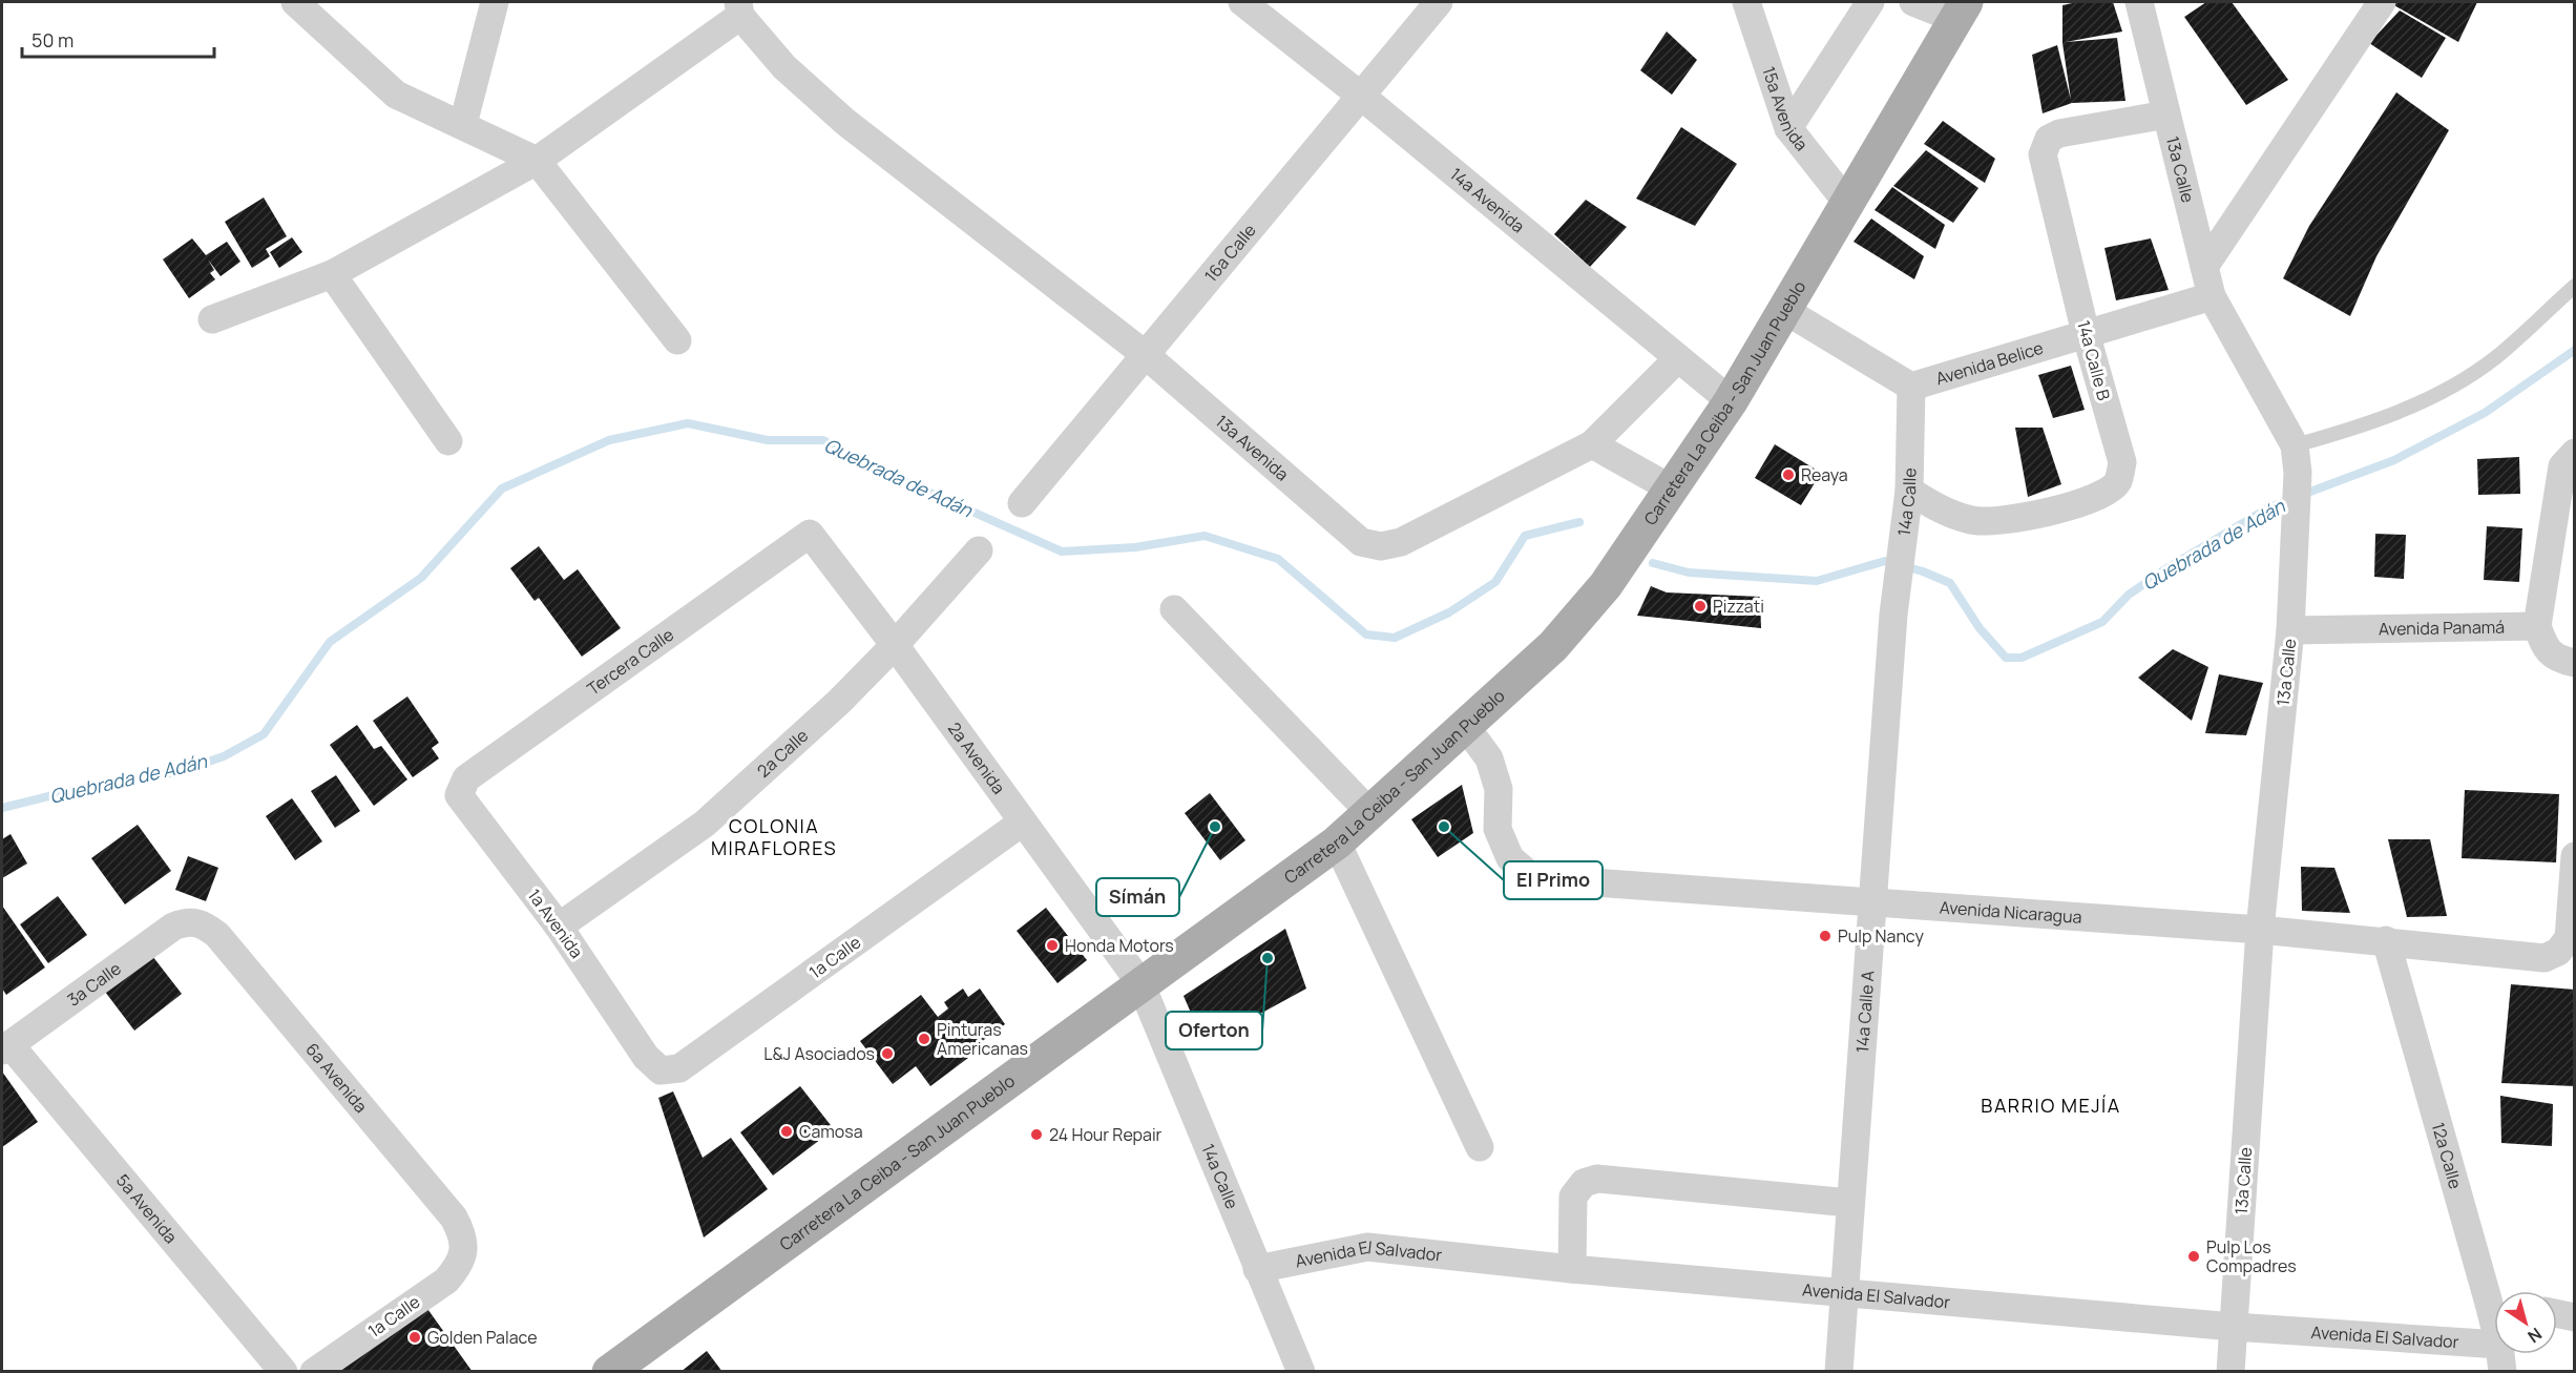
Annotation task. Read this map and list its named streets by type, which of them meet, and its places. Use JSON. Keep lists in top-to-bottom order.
{
  "streets": {
    "main road": ["Carretera La Ceiba - San Juan Pueblo"],
    "street": [
      "15a Avenida",
      "13a Calle",
      "14a Avenida",
      "16a Calle",
      "14a Calle B",
      "Avenida Belice",
      "13a Avenida",
      "14a Calle",
      "Avenida Panamá",
      "Tercera Calle",
      "2a Calle",
      "2a Avenida",
      "Avenida Nicaragua",
      "1a Avenida",
      "1a Calle",
      "3a Calle",
      "14a Calle A",
      "6a Avenida",
      "12a Calle",
      "5a Avenida",
      "Avenida El Salvador"
    ]
  },
  "crossings": [
    ["15a Avenida", "Carretera La Ceiba - San Juan Pueblo"],
    ["13a Calle", "14a Calle B"],
    ["13a Calle", "Avenida Belice"],
    ["13a Calle", "Avenida Panamá"],
    ["13a Calle", "Avenida Nicaragua"],
    ["13a Calle", "Avenida El Salvador"],
    ["14a Avenida", "16a Calle"],
    ["14a Avenida", "Carretera La Ceiba - San Juan Pueblo"],
    ["14a Avenida", "13a Avenida"],
    ["16a Calle", "13a Avenida"],
    ["14a Calle B", "Avenida Belice"],
    ["14a Calle B", "14a Calle"],
    ["Avenida Belice", "14a Calle"],
    ["Carretera La Ceiba - San Juan Pueblo", "14a Calle"],
    ["Carretera La Ceiba - San Juan Pueblo", "2a Avenida"],
    ["Carretera La Ceiba - San Juan Pueblo", "Avenida Nicaragua"],
    ["14a Calle", "2a Avenida"],
    ["14a Calle", "14a Calle A"],
    ["14a Calle", "Avenida El Salvador"],
    ["Tercera Calle", "2a Avenida"],
    ["Tercera Calle", "1a Avenida"],
    ["2a Calle", "2a Avenida"],
    ["2a Calle", "1a Avenida"],
    ["2a Avenida", "1a Calle"],
    ["Avenida Nicaragua", "14a Calle A"],
    ["Avenida Nicaragua", "12a Calle"],
    ["1a Avenida", "1a Calle"],
    ["1a Calle", "6a Avenida"],
    ["3a Calle", "6a Avenida"],
    ["3a Calle", "5a Avenida"],
    ["14a Calle A", "Avenida El Salvador"]
  ],
  "districts": ["COLONIA MIRAFLORES", "BARRIO MEJÍA"],
  "water": ["Quebrada de Adán"],
  "places": [
    "Reaya",
    "Pizzati",
    "Símán",
    "El Primo",
    "Pulp Nancy",
    "Honda Motors",
    "Oferton",
    "Pinturas Americanas",
    "L&J Asociados",
    "Camosa",
    "24 Hour Repair",
    "Pulp Los Compadres",
    "Golden Palace"
  ],
  "scale_bar": "50 m",
  "north": "bottom right"
}
